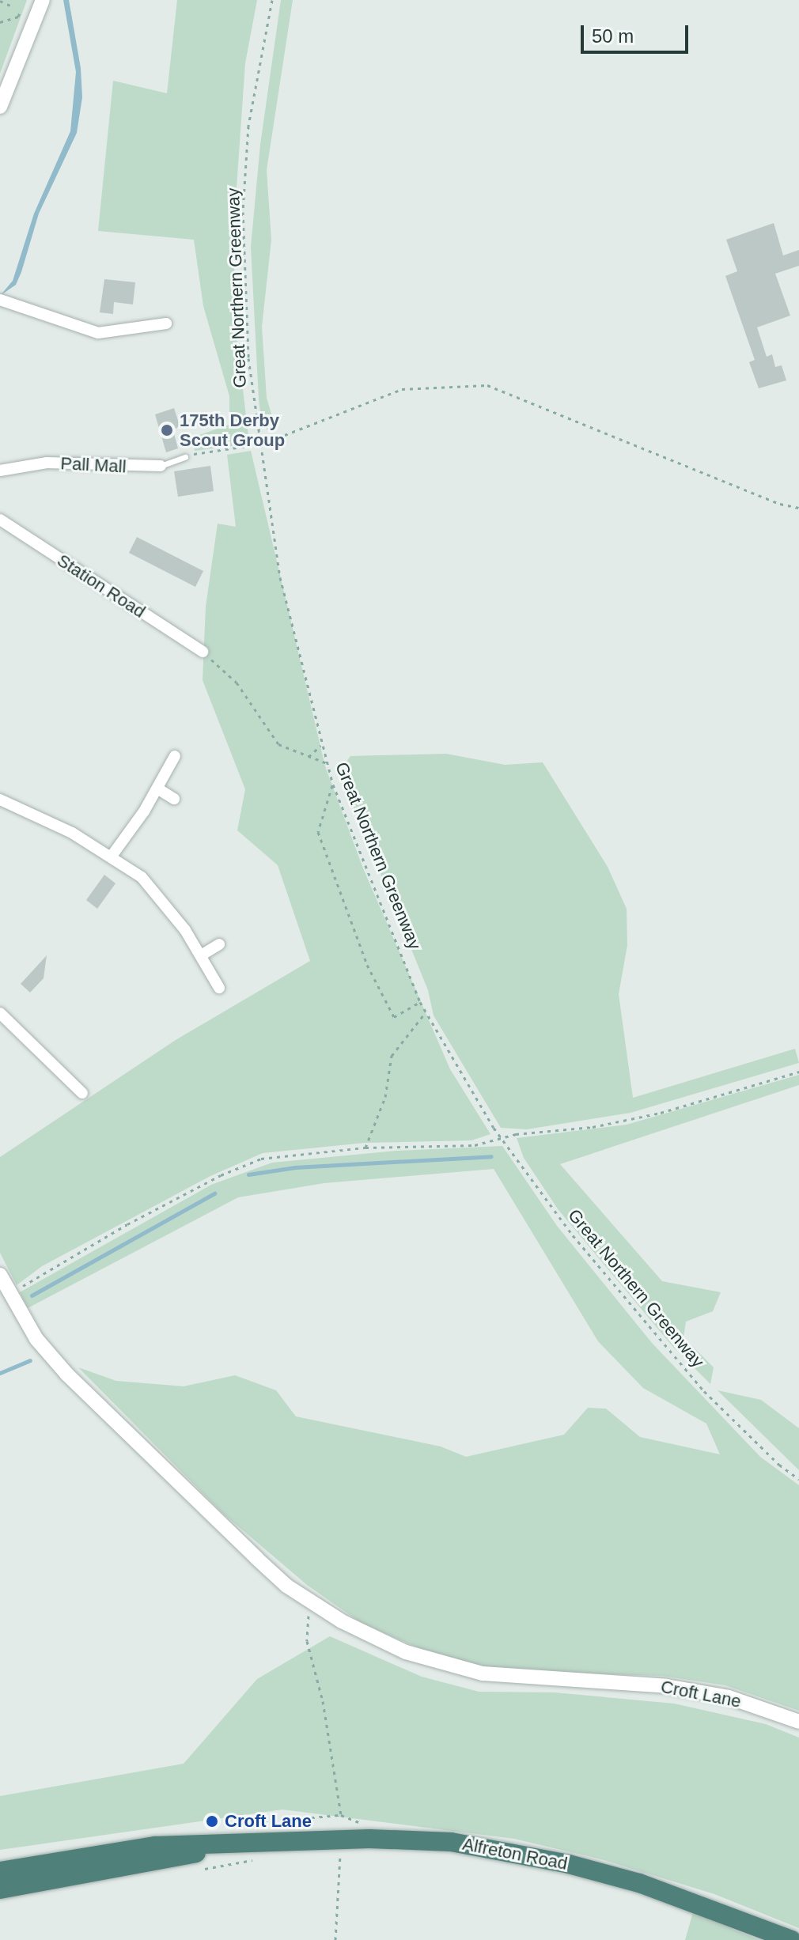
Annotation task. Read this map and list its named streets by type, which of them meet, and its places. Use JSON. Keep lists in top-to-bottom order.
{
  "streets": {
    "highway": ["Alfreton Road"],
    "street": ["Pall Mall", "Station Road", "Croft Lane"],
    "path": ["Great Northern Greenway"]
  },
  "places": ["175th Derby Scout Group", "Croft Lane"],
  "scale_bar": "50 m"
}
